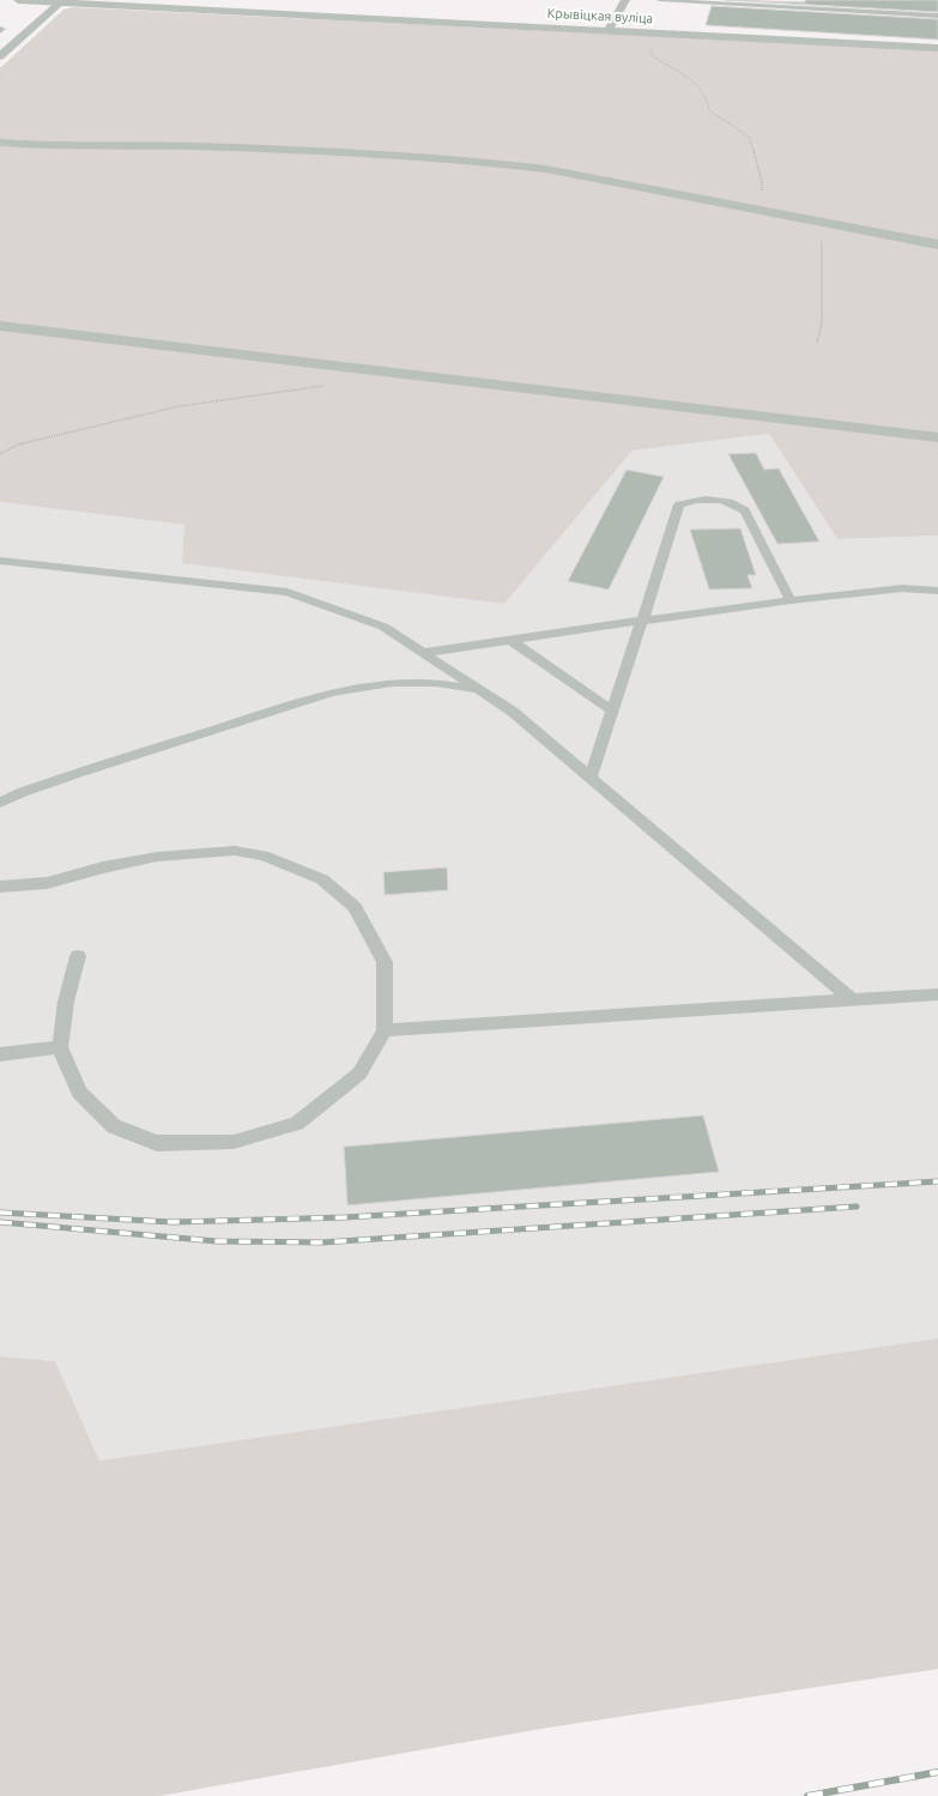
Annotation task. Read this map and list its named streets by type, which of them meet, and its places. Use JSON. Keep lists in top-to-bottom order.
{
  "streets": {
    "street": ["Крывіцкая вуліца"]
  }
}
